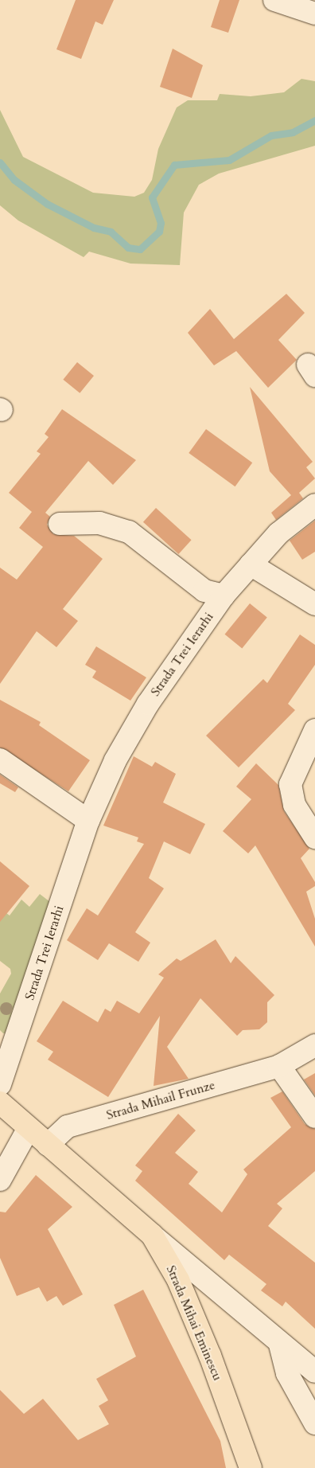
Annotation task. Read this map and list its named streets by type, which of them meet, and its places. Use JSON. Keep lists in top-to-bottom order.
{
  "streets": {
    "main road": ["Strada Mihai Eminescu"],
    "street": ["Strada Trei Ierarhi", "Strada Mihail Frunze"]
  },
  "crossings": [
    ["Strada Mihail Frunze", "Strada Mihai Eminescu"]
  ]
}
